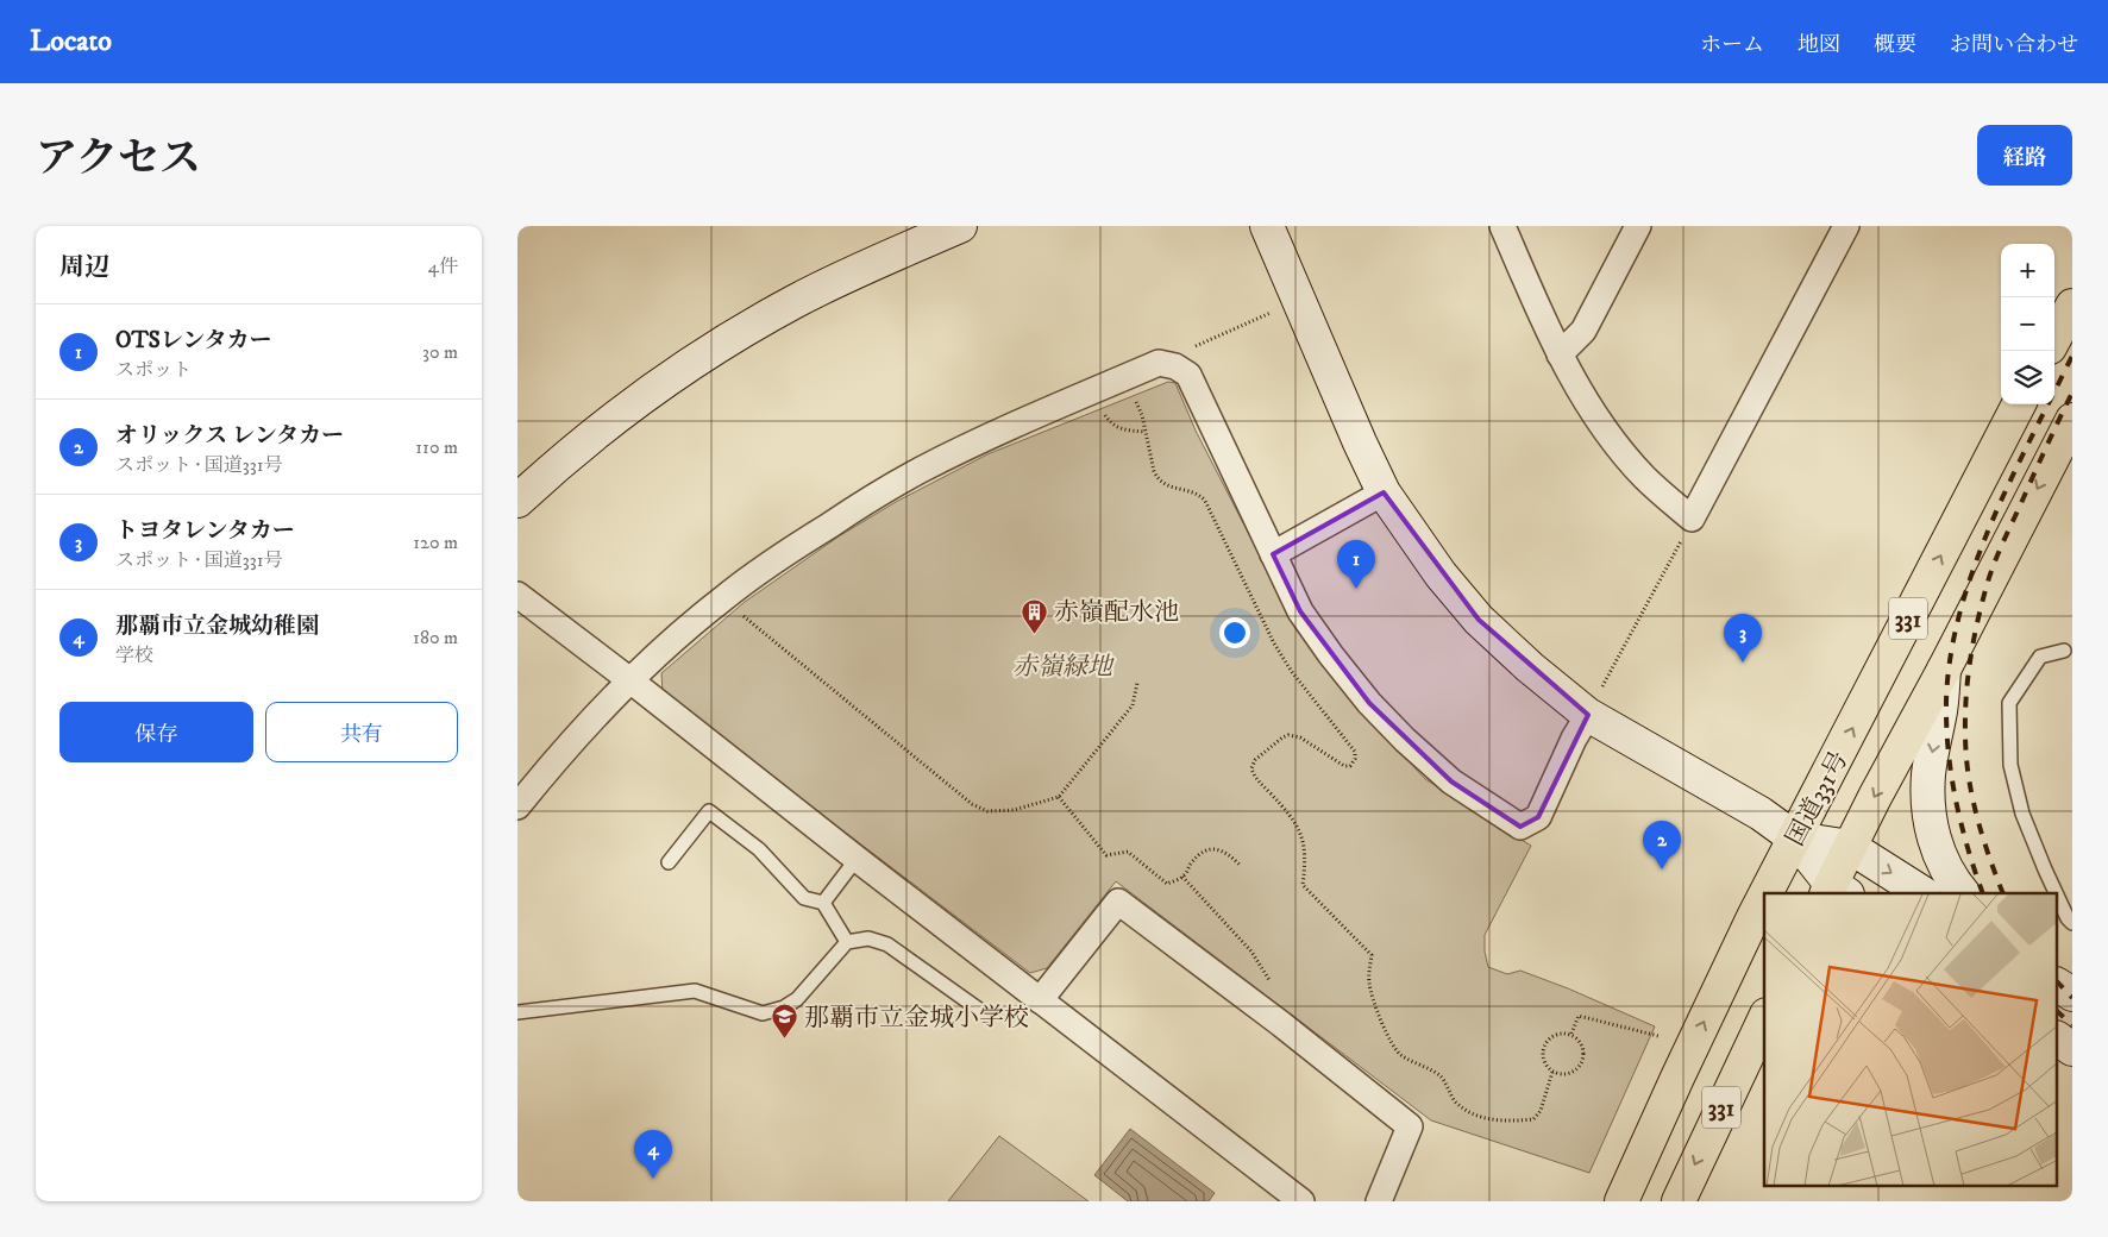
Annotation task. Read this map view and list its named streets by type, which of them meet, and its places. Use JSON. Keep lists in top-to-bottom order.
{
  "streets": {
    "highway": ["331", "国道331号"]
  },
  "parks": ["赤嶺緑地"],
  "places": {
    "building": ["赤嶺配水池"],
    "school or university": ["那覇市立金城小学校"]
  },
  "page": {
    "header": "Locato",
    "nav": [
      "ホーム",
      "地図",
      "概要",
      "お問い合わせ"
    ],
    "title": "アクセス",
    "buttons": [
      "経路",
      ["保存", "共有"]
    ],
    "heading": ["周辺", "4件"],
    "map_buttons": ["+", "−"],
    "list": [
      {
        "mark": "1",
        "name": "OTSレンタカー",
        "note": "スポット",
        "value": "30 m"
      },
      {
        "mark": "2",
        "name": "オリックス レンタカー",
        "note": "スポット · 国道331号",
        "value": "110 m"
      },
      {
        "mark": "3",
        "name": "トヨタレンタカー",
        "note": "スポット · 国道331号",
        "value": "120 m"
      },
      {
        "mark": "4",
        "name": "那覇市立金城幼稚園",
        "note": "学校",
        "value": "180 m"
      }
    ],
    "pins": [
      "1",
      "3",
      "2",
      "4"
    ]
  }
}
